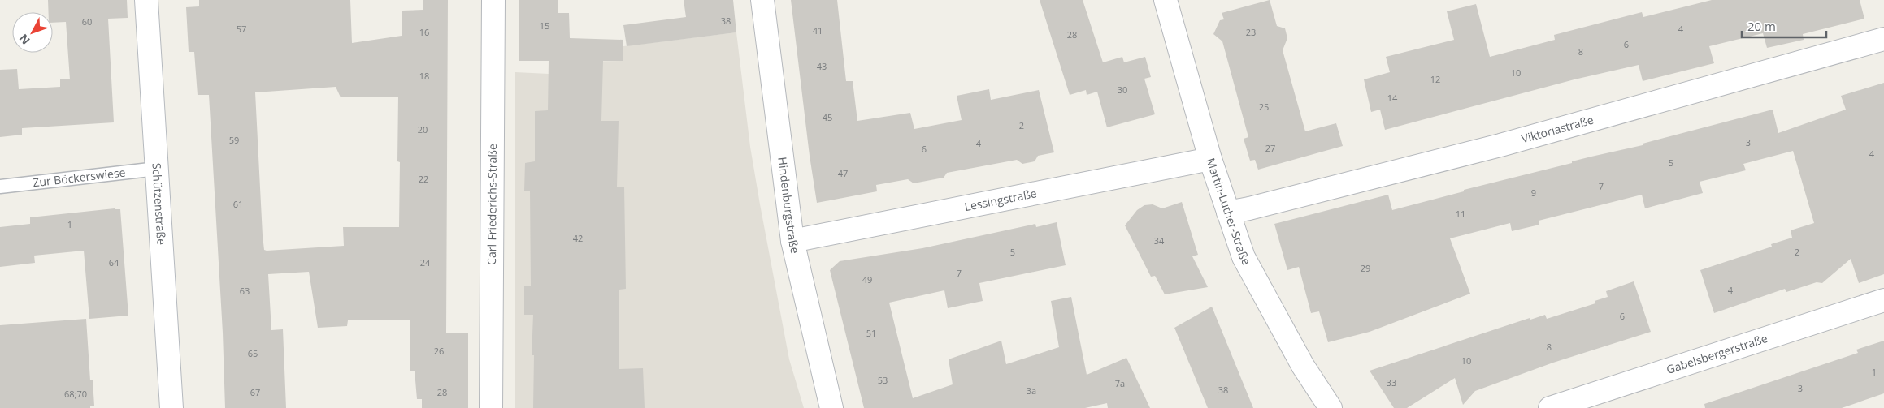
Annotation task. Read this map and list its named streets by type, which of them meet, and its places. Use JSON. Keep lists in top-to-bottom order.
{
  "streets": {
    "street": [
      "Viktoriastraße",
      "Lessingstraße",
      "Schützenstraße",
      "Carl-Friederichs-Straße",
      "Hindenburgstraße",
      "Martin-Luther-Straße",
      "Gabelsbergerstraße"
    ],
    "lane": ["Zur Böckerswiese"]
  },
  "crossings": [
    ["Viktoriastraße", "Martin-Luther-Straße"],
    ["Zur Böckerswiese", "Schützenstraße"],
    ["Lessingstraße", "Hindenburgstraße"],
    ["Lessingstraße", "Martin-Luther-Straße"]
  ],
  "house_numbers": [
    "38",
    "60",
    "15",
    "57",
    "4",
    "41",
    "16",
    "23",
    "28",
    "6",
    "8",
    "43",
    "10",
    "18",
    "12",
    "30",
    "14",
    "25",
    "45",
    "2",
    "20",
    "59",
    "3",
    "4",
    "27",
    "6",
    "4",
    "5",
    "47",
    "22",
    "7",
    "9",
    "61",
    "11",
    "1",
    "42",
    "34",
    "5",
    "2",
    "64",
    "24",
    "29",
    "7",
    "49",
    "4",
    "63",
    "6",
    "51",
    "8",
    "26",
    "65",
    "10",
    "1",
    "53",
    "33",
    "7a",
    "3",
    "38",
    "3a",
    "67",
    "28",
    "68;70"
  ],
  "scale_bar": "20 m",
  "north": "bottom left"
}
